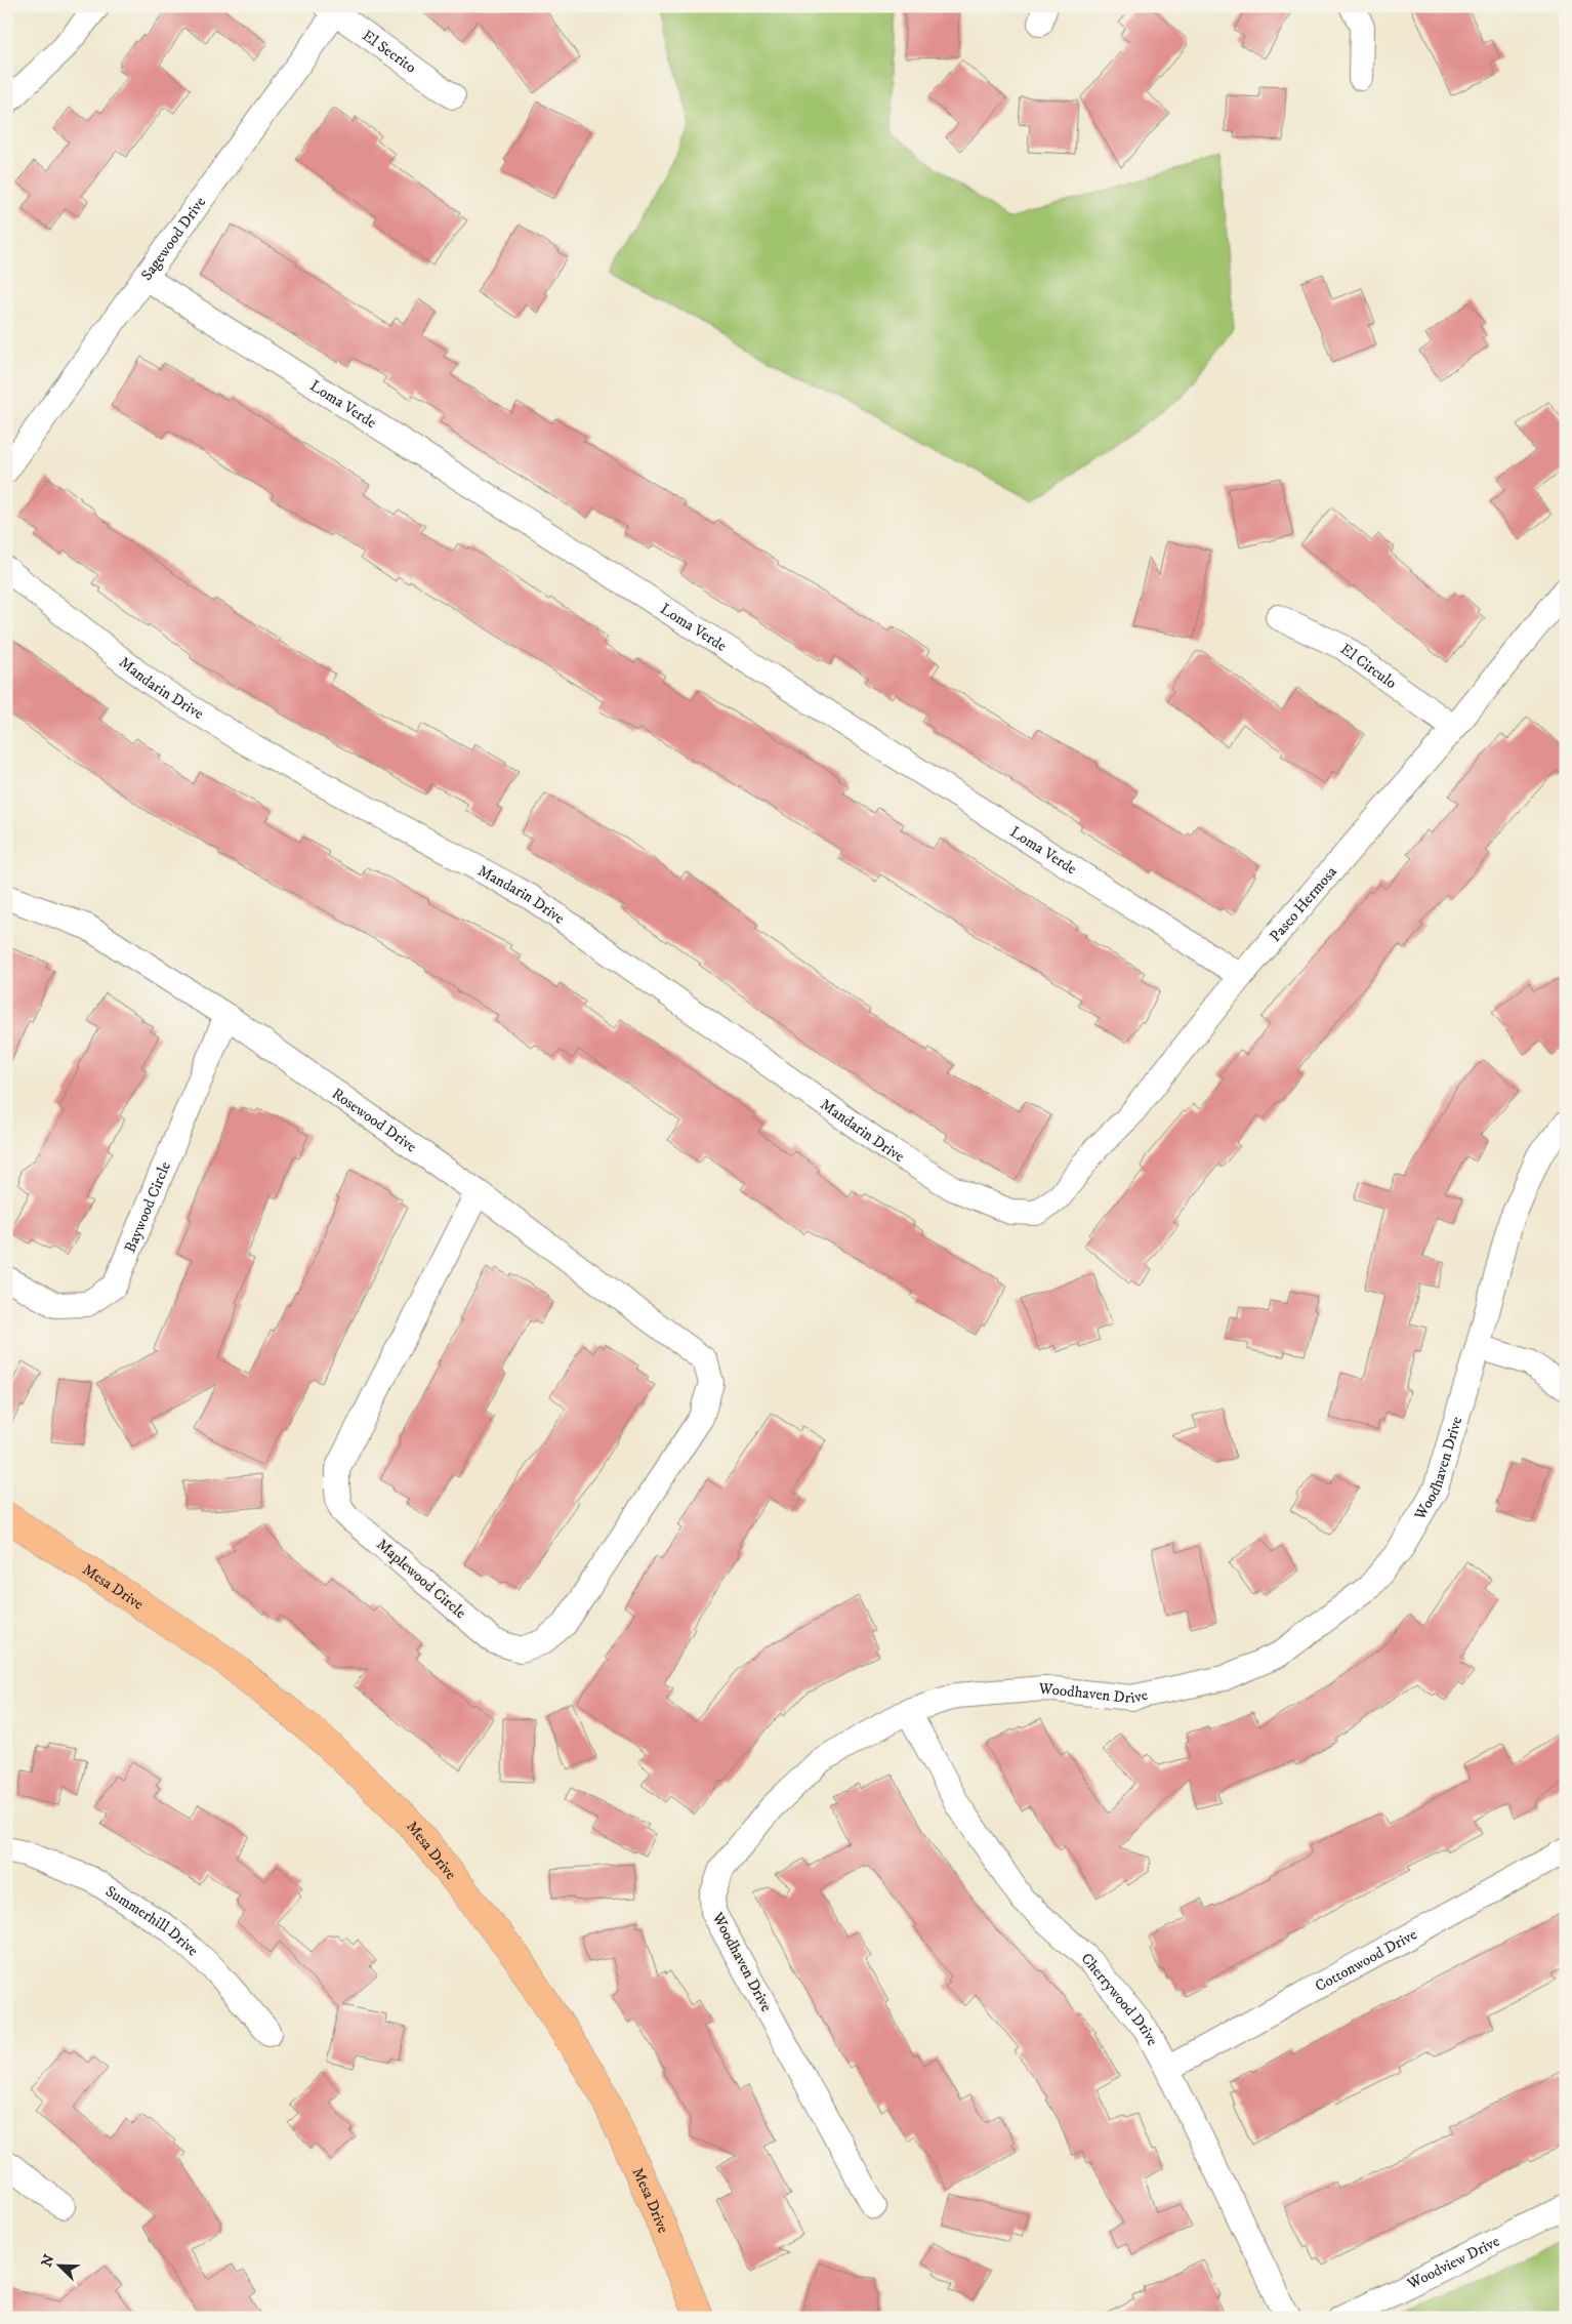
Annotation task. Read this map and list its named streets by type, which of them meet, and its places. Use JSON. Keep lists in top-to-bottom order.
{
  "streets": {
    "main road": ["Mesa Drive"],
    "street": [
      "El Secrito",
      "Sagewood Drive",
      "Loma Verde",
      "El Circulo",
      "Mandarin Drive",
      "Paseo Hermosa",
      "Rosewood Drive",
      "Baywood Circle",
      "Woodhaven Drive",
      "Maplewood Circle",
      "Summerhill Drive",
      "Cottonwood Drive",
      "Cherrywood Drive",
      "Woodview Drive"
    ]
  },
  "crossings": [
    ["El Secrito", "Sagewood Drive"],
    ["Sagewood Drive", "Loma Verde"],
    ["Loma Verde", "Paseo Hermosa"],
    ["El Circulo", "Paseo Hermosa"],
    ["Mandarin Drive", "Paseo Hermosa"],
    ["Rosewood Drive", "Baywood Circle"],
    ["Rosewood Drive", "Maplewood Circle"],
    ["Woodhaven Drive", "Cherrywood Drive"],
    ["Cottonwood Drive", "Cherrywood Drive"]
  ],
  "north": "top left"
}
